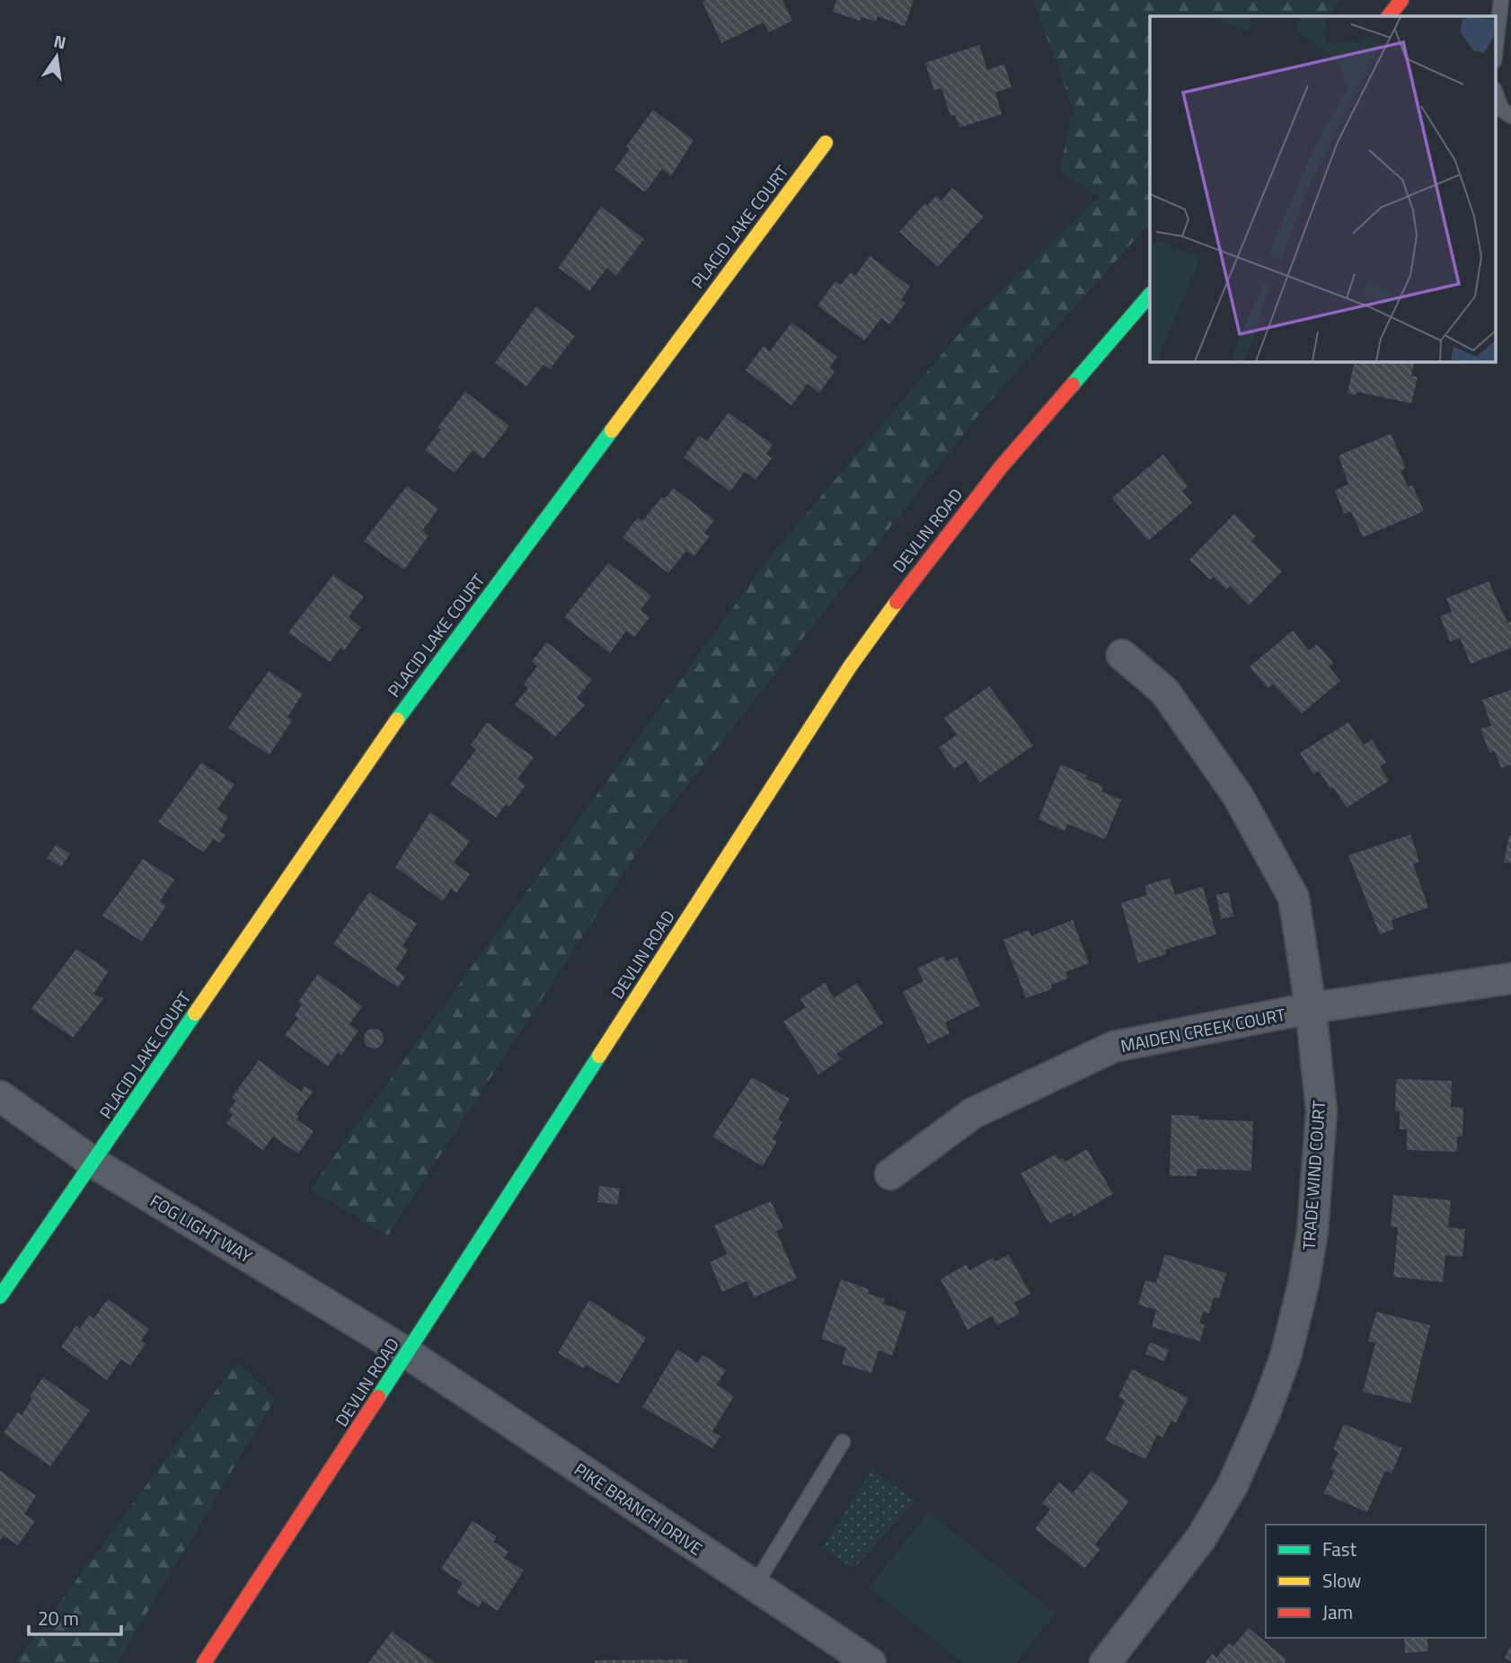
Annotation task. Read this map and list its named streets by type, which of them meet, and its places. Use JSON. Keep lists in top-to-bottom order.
{
  "streets": {
    "main road": ["PLACID LAKE COURT", "DEVLIN ROAD"],
    "street": [
      "MAIDEN CREEK COURT",
      "TRADE WIND COURT",
      "FOG LIGHT WAY",
      "PIKE BRANCH DRIVE"
    ]
  },
  "crossings": [
    ["PLACID LAKE COURT", "FOG LIGHT WAY"],
    ["DEVLIN ROAD", "FOG LIGHT WAY"],
    ["DEVLIN ROAD", "PIKE BRANCH DRIVE"],
    ["MAIDEN CREEK COURT", "TRADE WIND COURT"],
    ["FOG LIGHT WAY", "PIKE BRANCH DRIVE"]
  ],
  "legend": ["Fast", "Slow", "Jam"],
  "scale_bar": "20 m",
  "north": "top"
}
